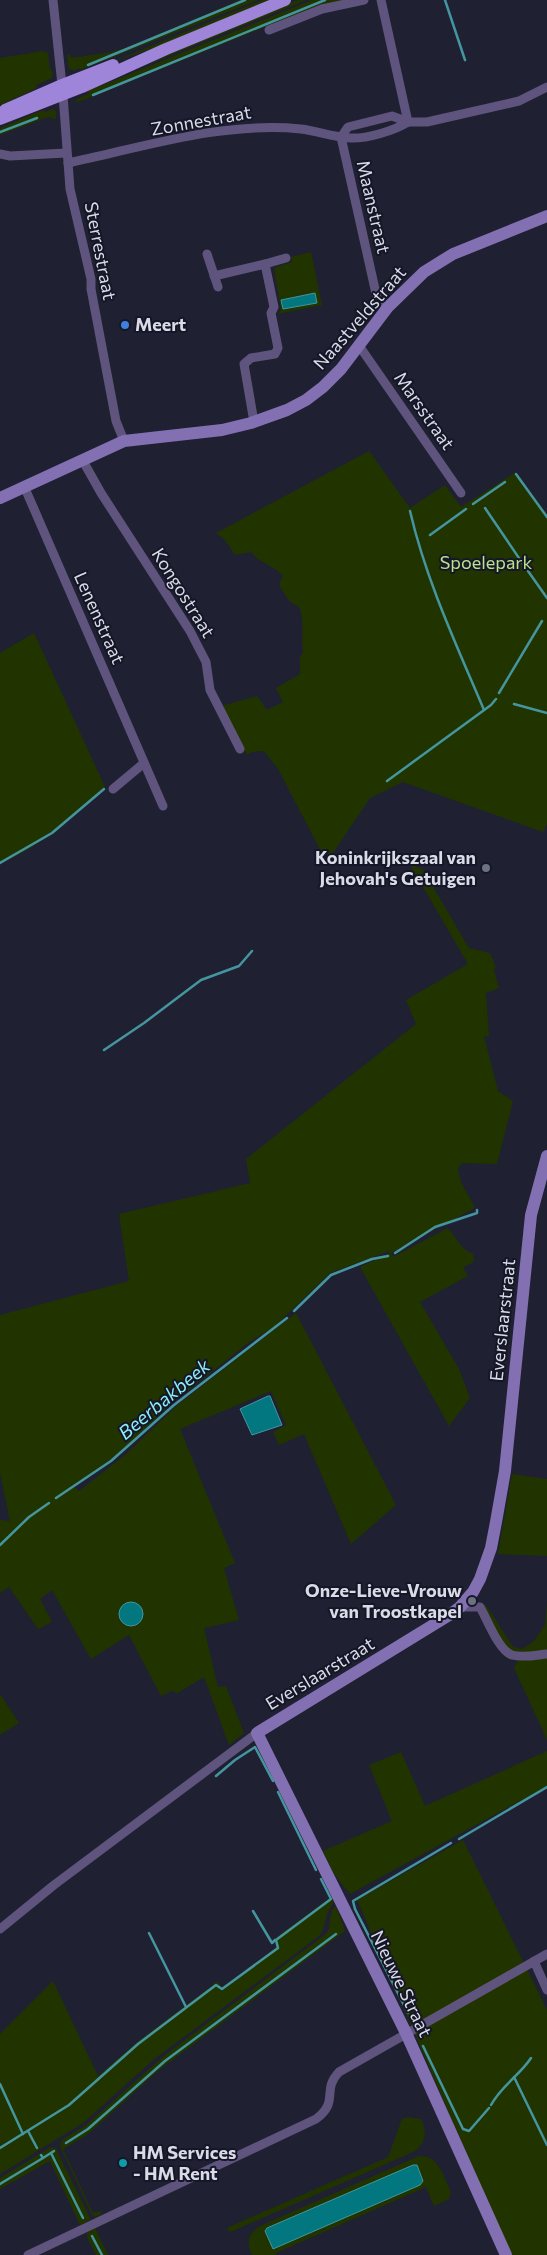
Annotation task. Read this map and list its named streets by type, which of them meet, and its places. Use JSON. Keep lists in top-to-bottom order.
{
  "streets": {
    "street": [
      "Zonnestraat",
      "Maanstraat",
      "Sterrestraat",
      "Naastveldstraat",
      "Marsstraat",
      "Kongostraat",
      "Lenenstraat",
      "Everslaarstraat",
      "Nieuwe Straat"
    ]
  },
  "crossings": [
    ["Zonnestraat", "Maanstraat"],
    ["Zonnestraat", "Sterrestraat"],
    ["Maanstraat", "Naastveldstraat"],
    ["Sterrestraat", "Naastveldstraat"],
    ["Naastveldstraat", "Marsstraat"],
    ["Naastveldstraat", "Kongostraat"],
    ["Naastveldstraat", "Lenenstraat"],
    ["Everslaarstraat", "Nieuwe Straat"]
  ],
  "water": ["Beerbakbeek"],
  "parks": ["Spoelepark"],
  "places": [
    "Meert",
    "Koninkrijkszaal van Jehovah's Getuigen",
    "Onze-Lieve-Vrouw van Troostkapel",
    "HM Services - HM Rent"
  ]
}
